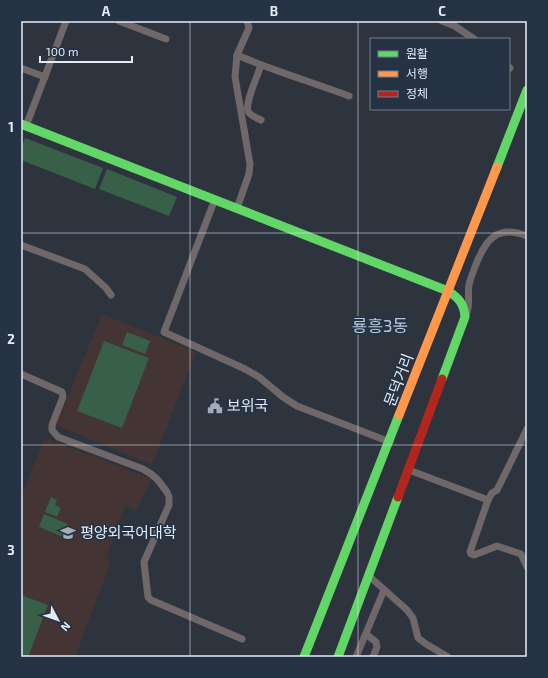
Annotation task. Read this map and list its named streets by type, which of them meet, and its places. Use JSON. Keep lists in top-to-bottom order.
{
  "streets": {
    "street": ["문덕거리"]
  },
  "districts": ["룡흥3동"],
  "places": {
    "public building": ["보위국"],
    "school or university": ["평양외국어대학"]
  },
  "legend": ["원활", "서행", "정체"],
  "scale_bar": "100 m",
  "north": "bottom right",
  "grid": {
    "columns": ["A", "B", "C"],
    "rows": ["1", "2", "3"]
  }
}
